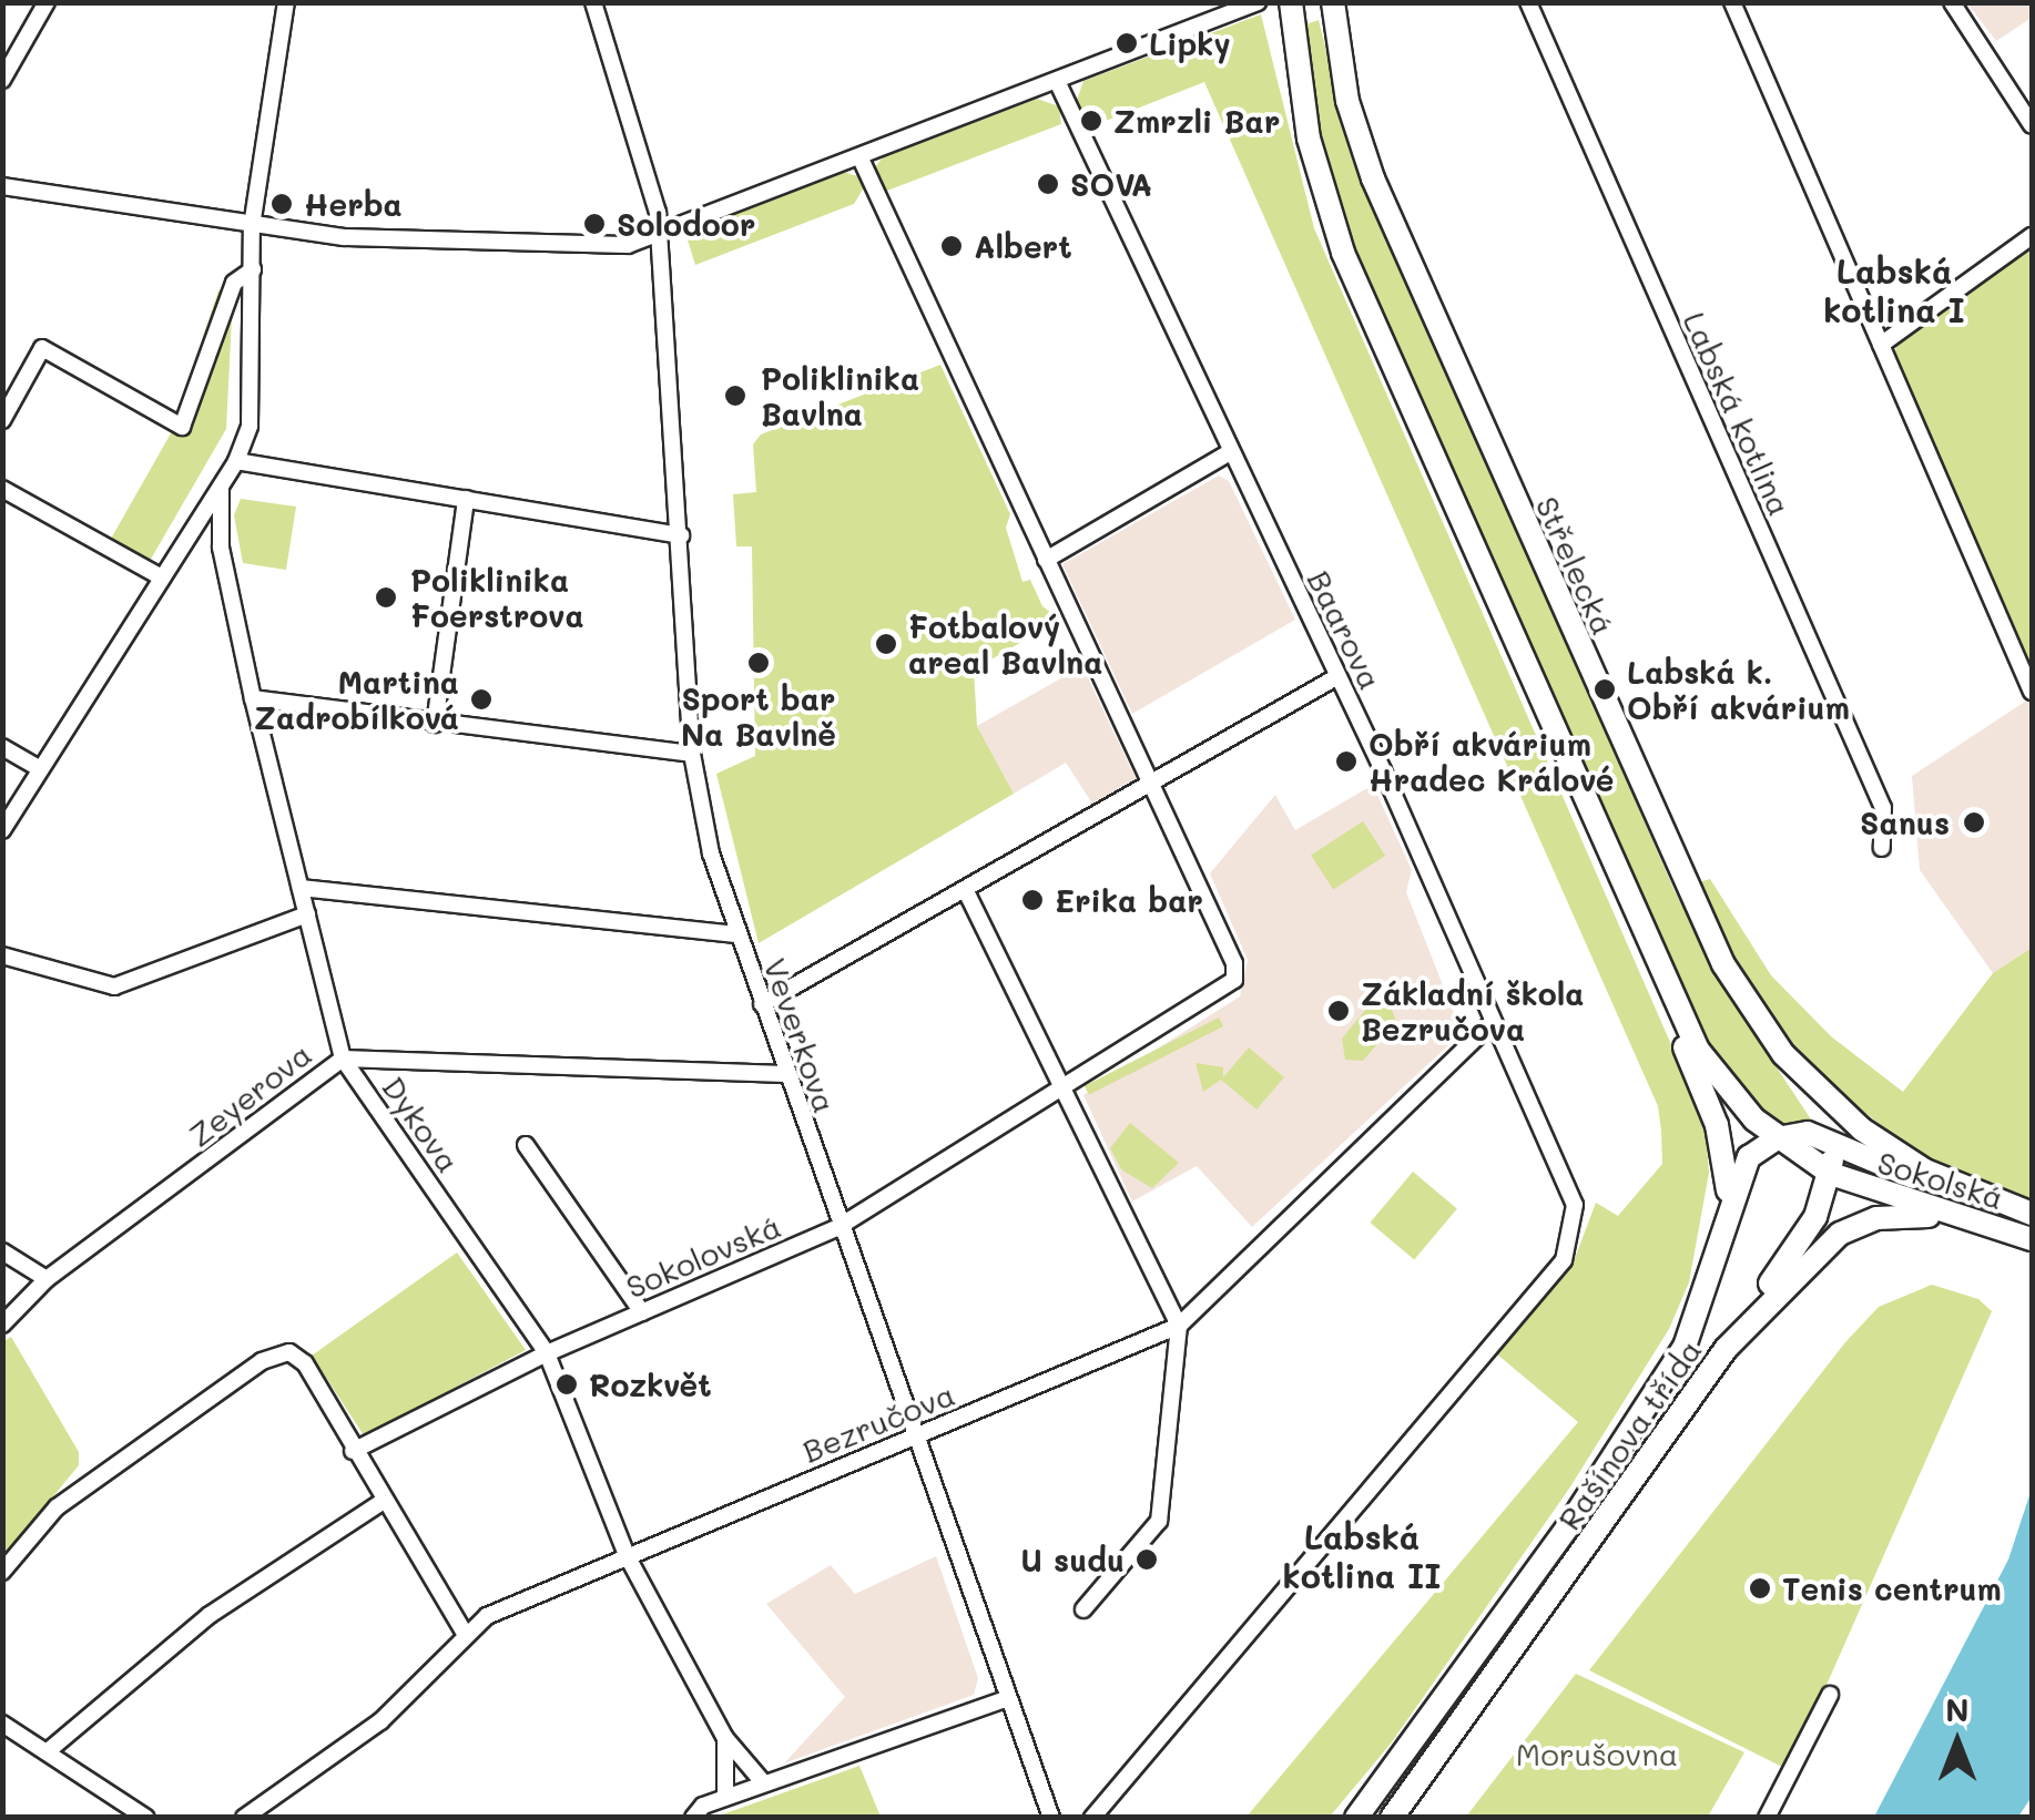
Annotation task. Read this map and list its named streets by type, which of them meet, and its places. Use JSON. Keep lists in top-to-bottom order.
{
  "streets": {
    "main road": ["Střelecká", "Sokolská", "Rašínova třída"],
    "street": [
      "Labská kotlina",
      "Baarova",
      "Veverkova",
      "Zeyerova",
      "Dykova",
      "Sokolovská",
      "Bezručova"
    ]
  },
  "crossings": [
    ["Střelecká", "Sokolská"],
    ["Baarova", "Bezručova"],
    ["Veverkova", "Zeyerova"],
    ["Veverkova", "Sokolovská"],
    ["Veverkova", "Bezručova"],
    ["Zeyerova", "Dykova"],
    ["Dykova", "Sokolovská"],
    ["Dykova", "Bezručova"],
    ["Sokolská", "Rašínova třída"]
  ],
  "districts": ["Labská kotlina I", "Labská kotlina II"],
  "parks": ["Morušovna"],
  "places": [
    "Lipky",
    "Zmrzli Bar",
    "SOVA",
    "Herba",
    "Solodoor",
    "Albert",
    "Poliklinika Bavlna",
    "Poliklinika Foerstrova",
    "Fotbalový areal Bavlna",
    "Sport bar Na Bavlně",
    "Labská k. Obří akvárium",
    "Martina Zadrobílková",
    "Obří akvárium Hradec Králové",
    "Sanus",
    "Erika bar",
    "Základní škola Bezručova",
    "Rozkvět",
    "U sudu",
    "Tenis centrum"
  ],
  "north": "top"
}
